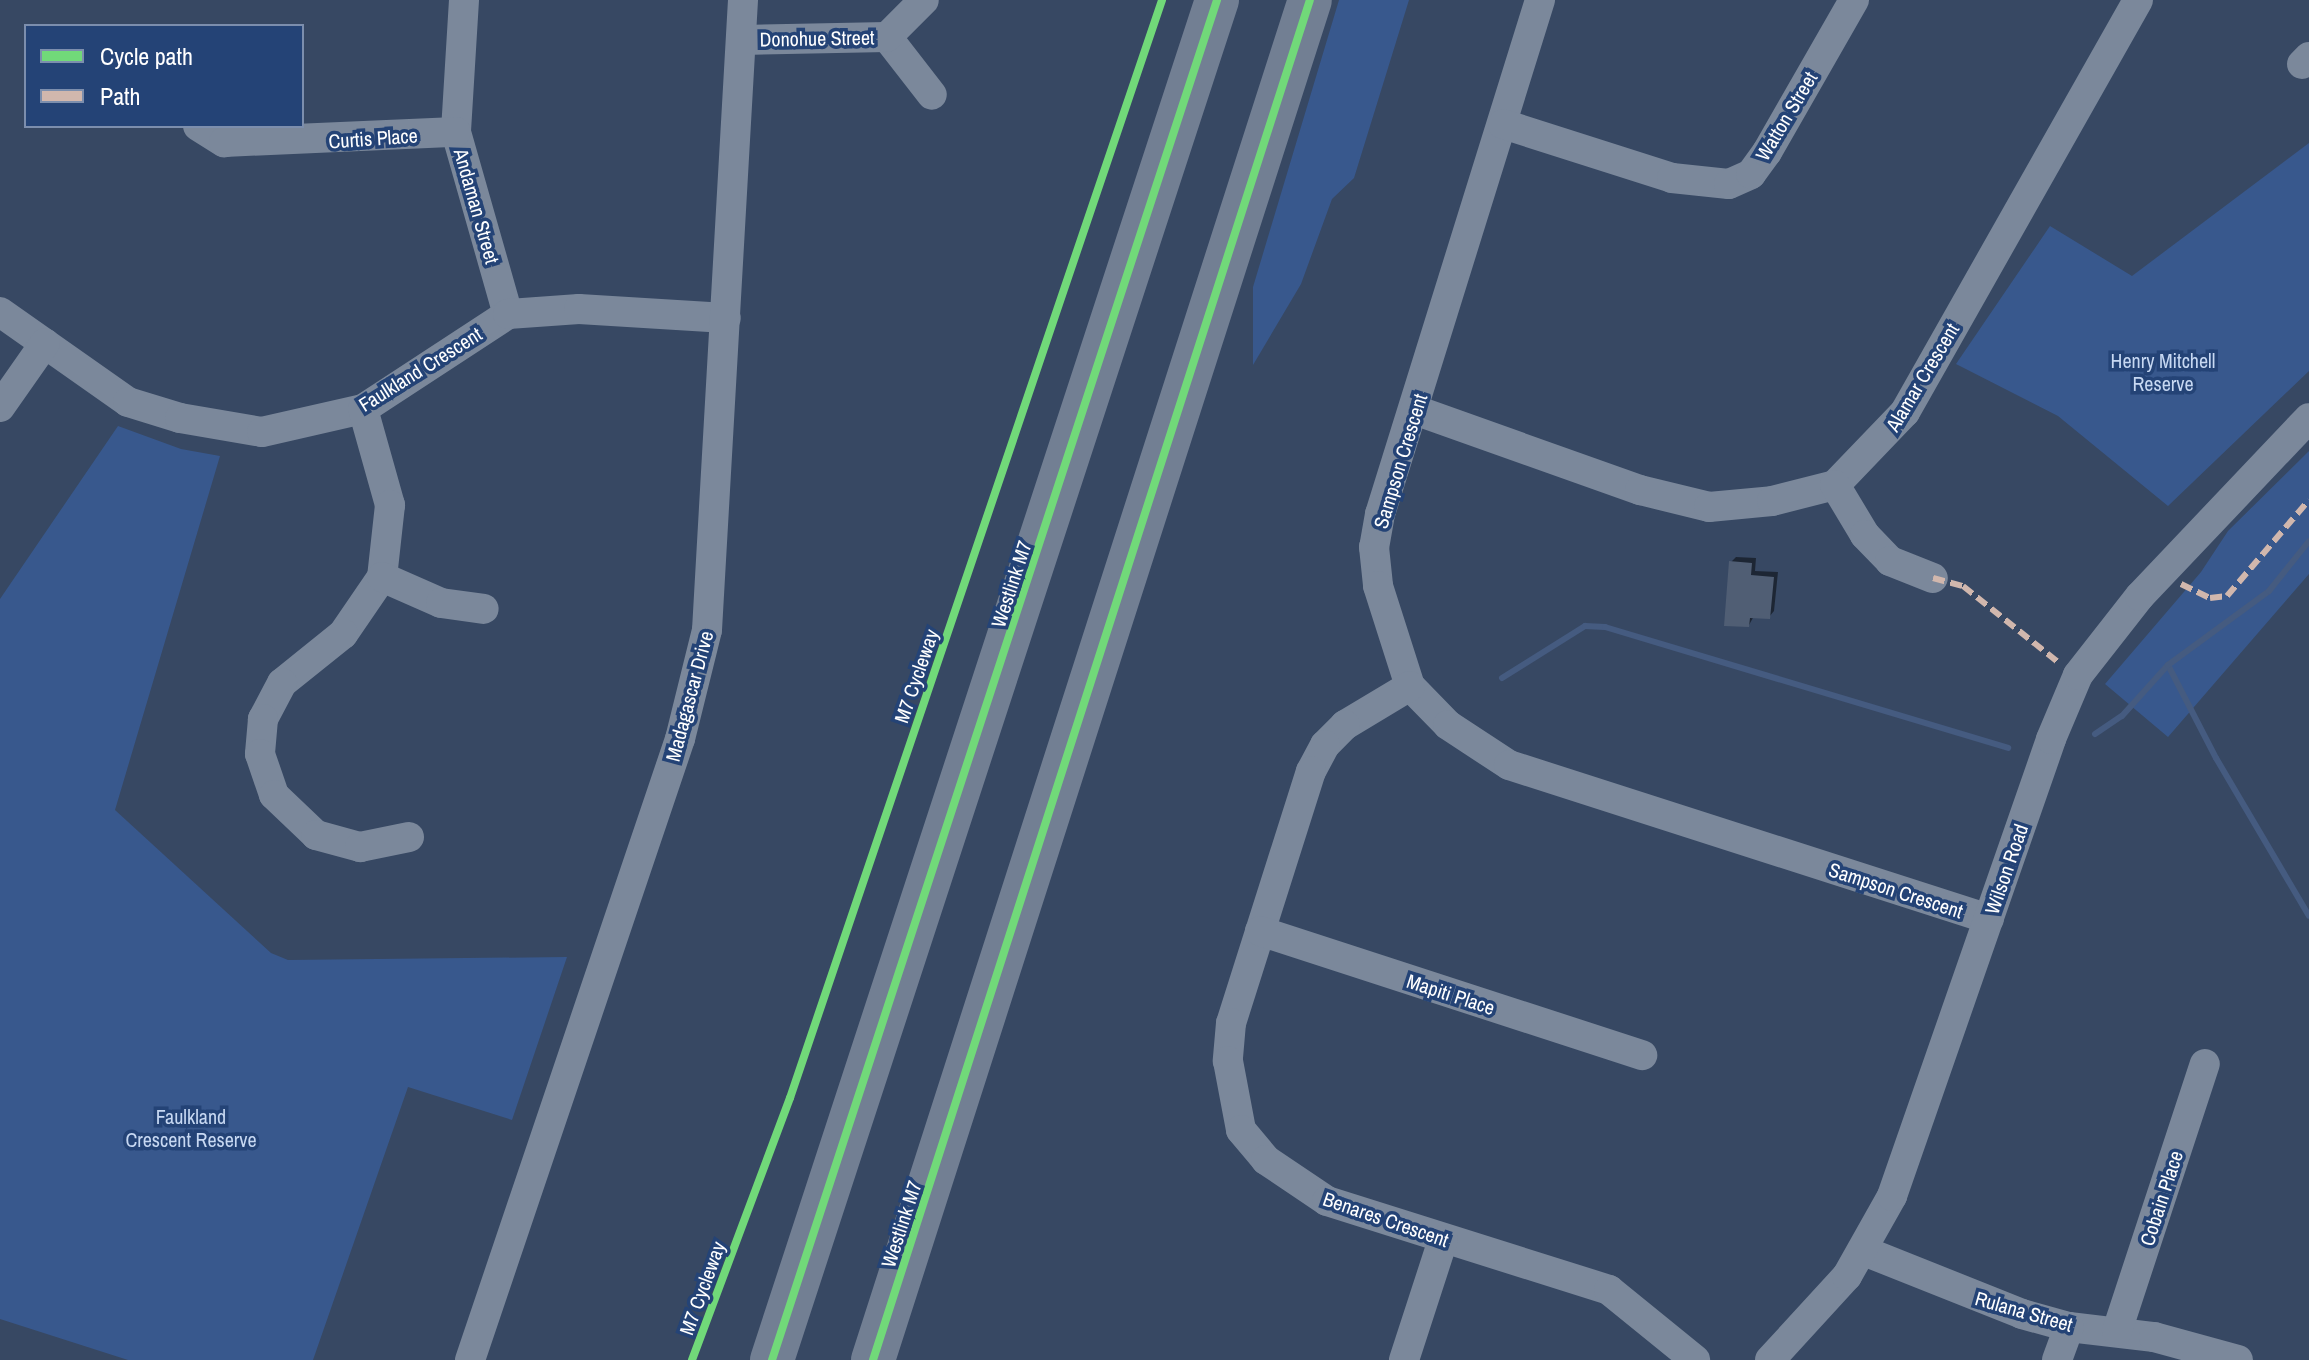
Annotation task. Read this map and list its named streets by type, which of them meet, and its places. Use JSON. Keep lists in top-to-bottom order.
{
  "streets": {
    "highway": ["Westlink M7"],
    "street": [
      "Donohue Street",
      "Watton Street",
      "Curtis Place",
      "Andaman Street",
      "Faulkland Crescent",
      "Alamar Crescent",
      "Sampson Crescent",
      "Madagascar Drive",
      "Wilson Road",
      "Mapiti Place",
      "Cobain Place",
      "Benares Crescent",
      "Rulana Street"
    ],
    "cycle path": ["M7 Cycleway"]
  },
  "crossings": [
    ["Donohue Street", "Madagascar Drive"],
    ["Watton Street", "Sampson Crescent"],
    ["Curtis Place", "Andaman Street"],
    ["Andaman Street", "Faulkland Crescent"],
    ["Faulkland Crescent", "Madagascar Drive"],
    ["Sampson Crescent", "Wilson Road"],
    ["Sampson Crescent", "Benares Crescent"],
    ["Wilson Road", "Rulana Street"],
    ["Mapiti Place", "Benares Crescent"],
    ["Cobain Place", "Rulana Street"]
  ],
  "parks": ["Henry Mitchell Reserve", "Faulkland Crescent Reserve"],
  "legend": ["Cycle path", "Path"]
}
